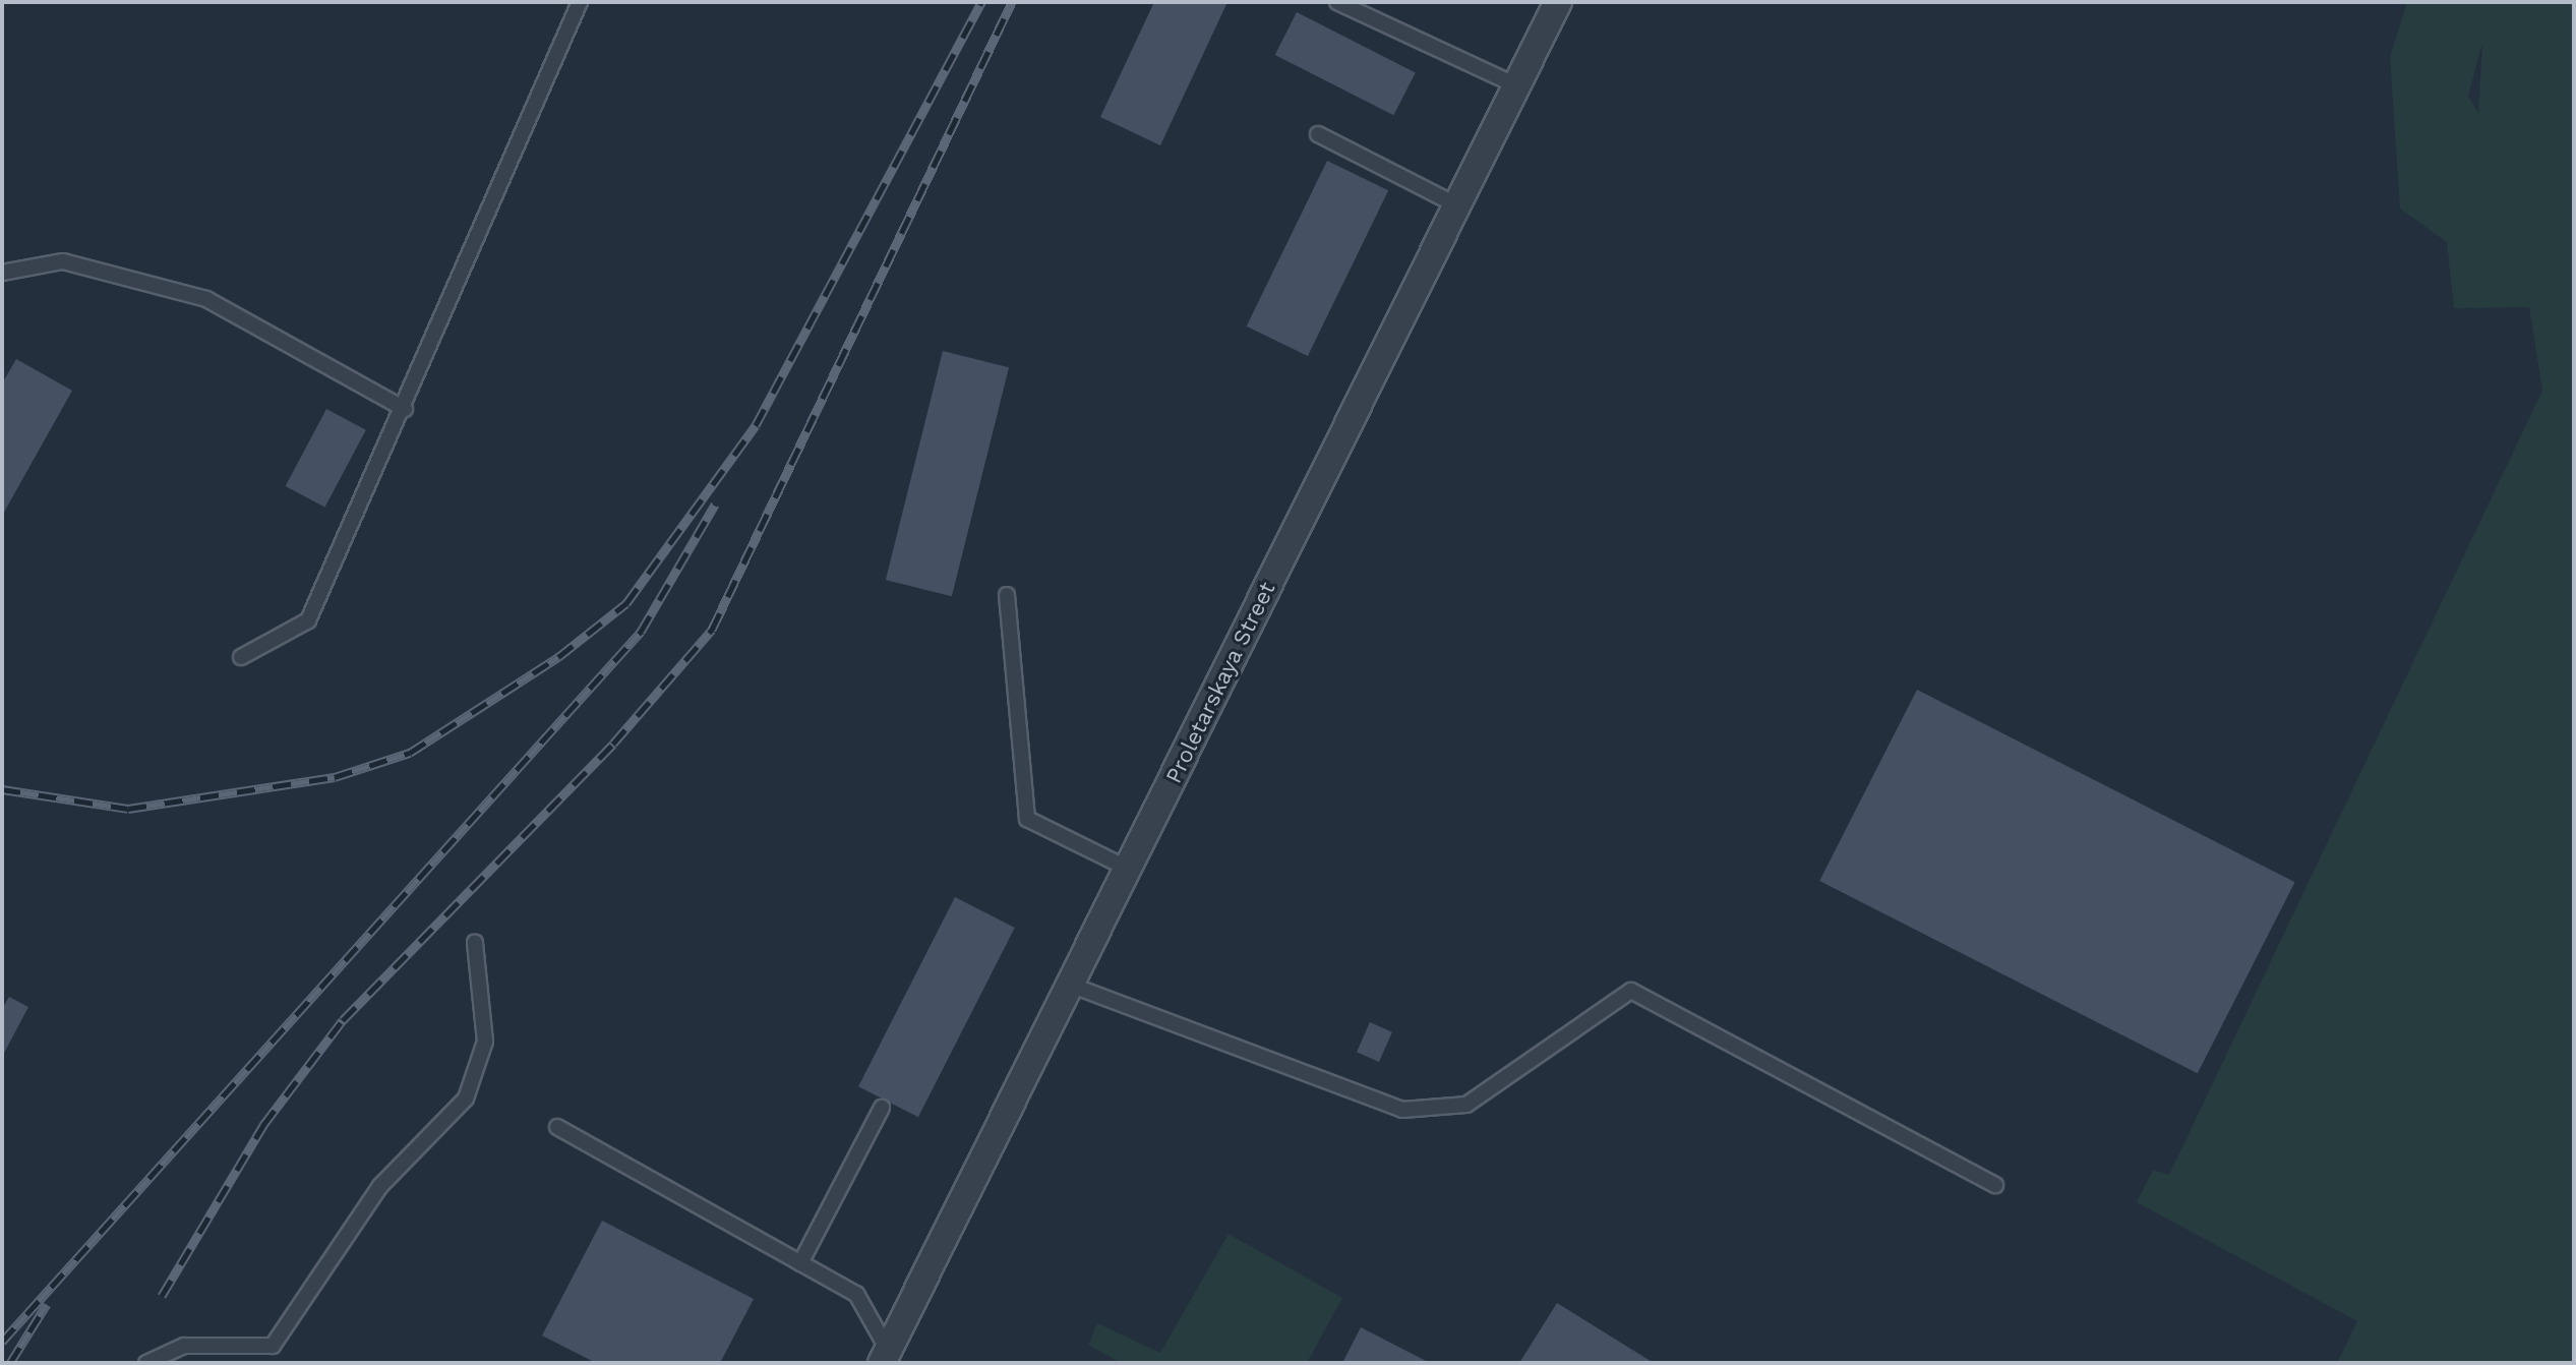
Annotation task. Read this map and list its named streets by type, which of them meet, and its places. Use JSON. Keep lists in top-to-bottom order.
{
  "streets": {
    "street": ["Proletarskaya Street"]
  }
}
